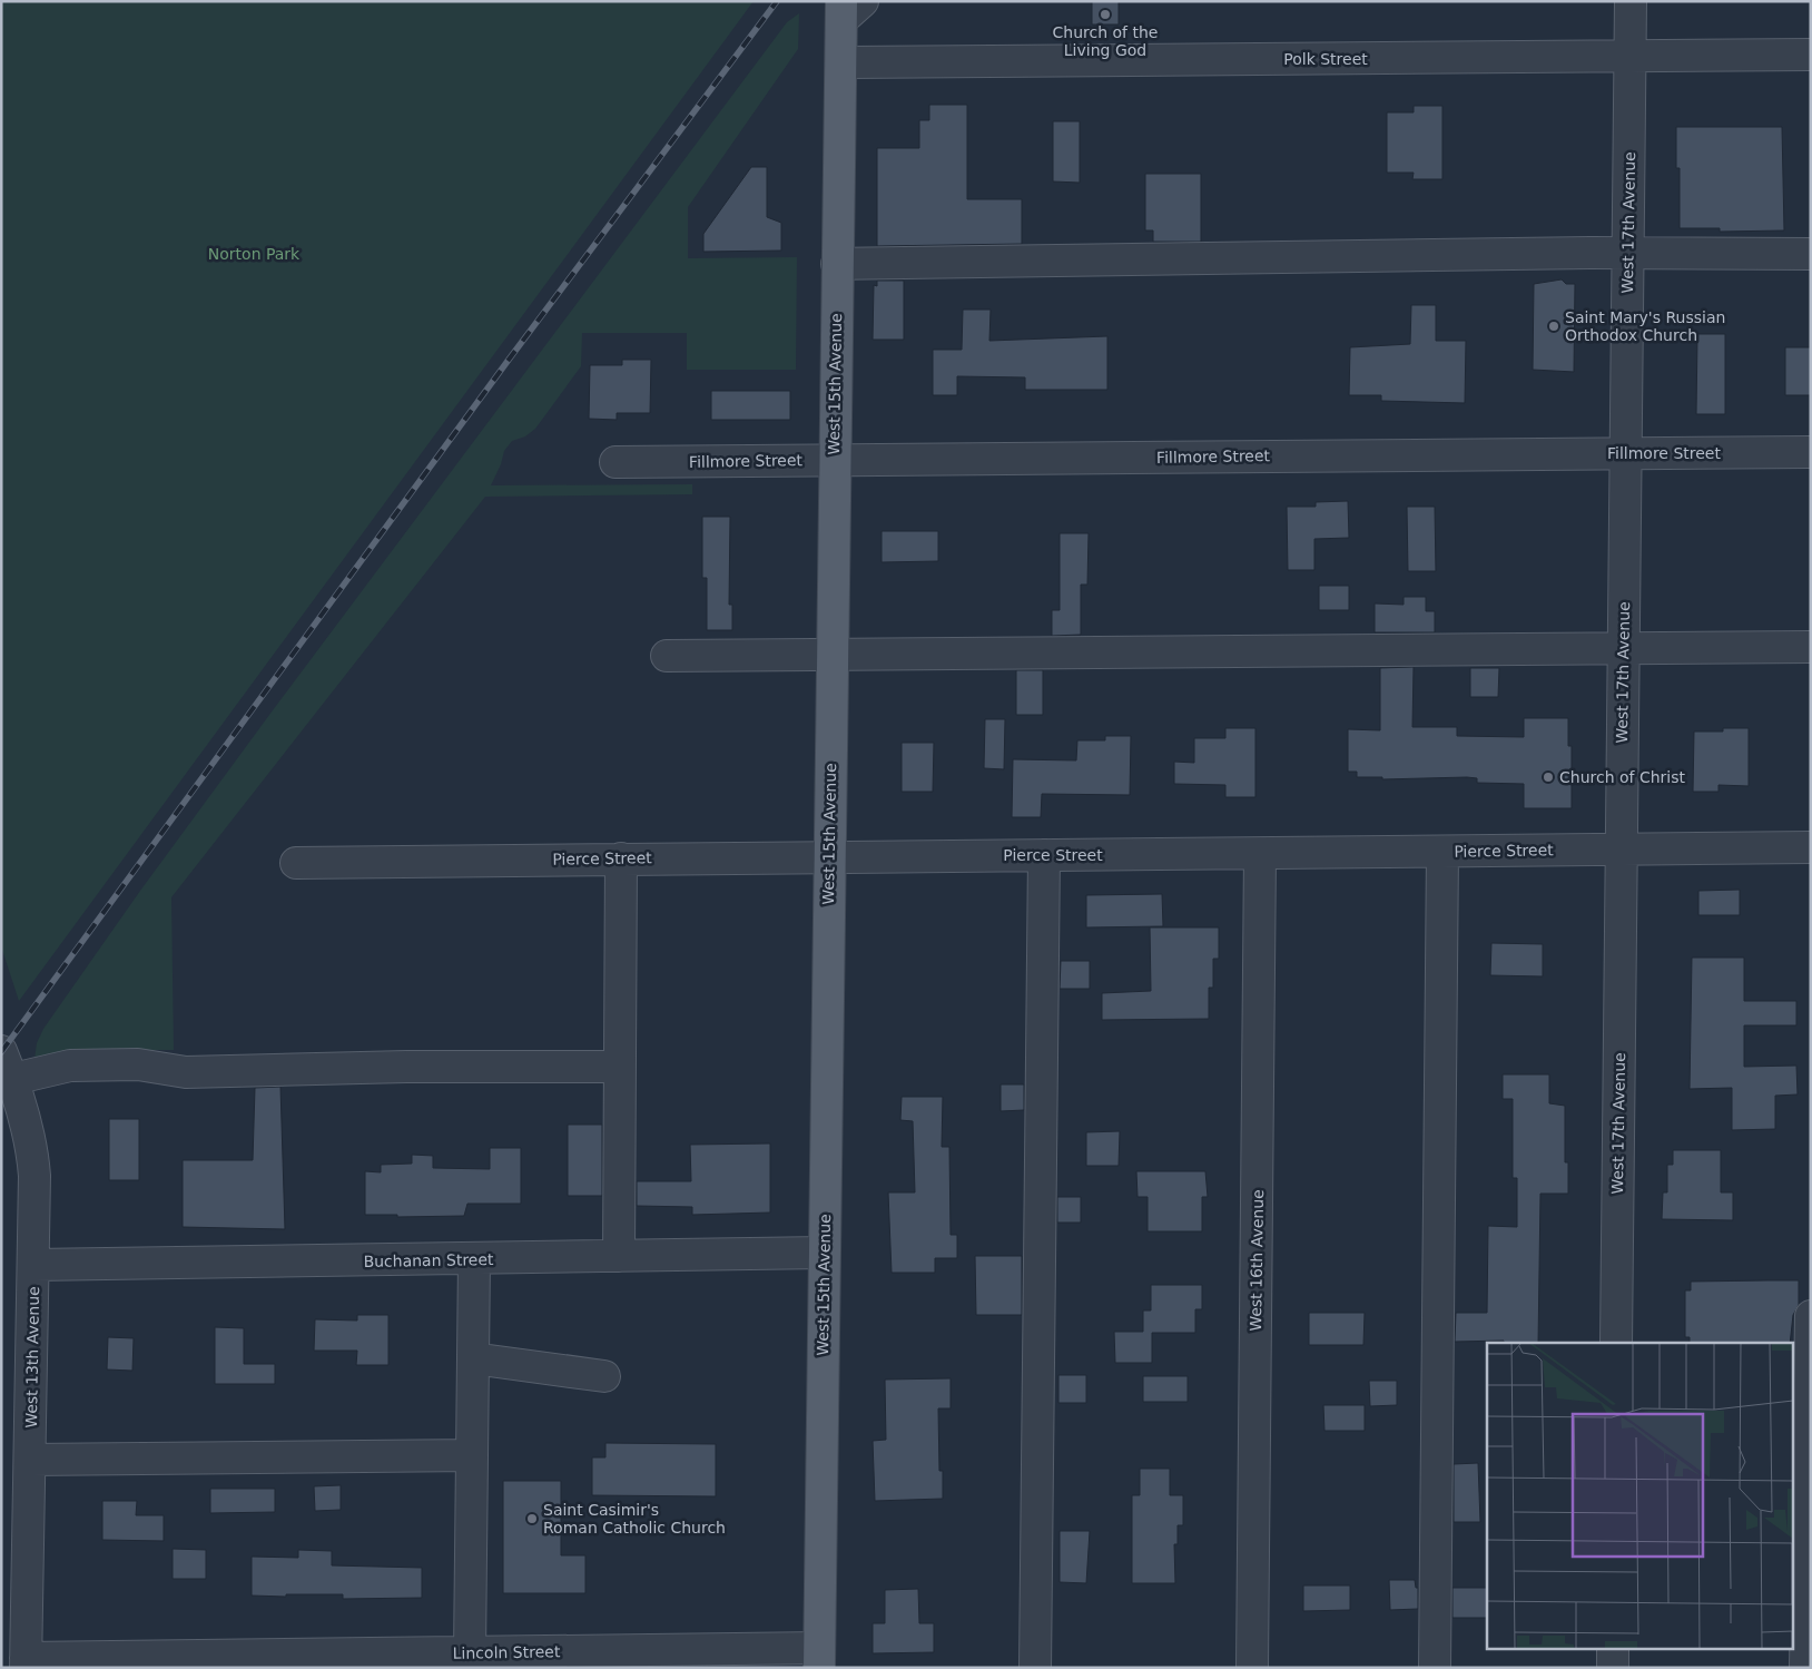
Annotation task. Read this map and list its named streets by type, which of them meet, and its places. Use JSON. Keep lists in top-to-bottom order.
{
  "streets": {
    "main road": ["West 15th Avenue"],
    "street": [
      "Polk Street",
      "West 17th Avenue",
      "Fillmore Street",
      "Pierce Street",
      "Buchanan Street",
      "West 16th Avenue",
      "West 13th Avenue",
      "Lincoln Street"
    ]
  },
  "crossings": [
    ["Polk Street", "West 17th Avenue"],
    ["Polk Street", "West 15th Avenue"],
    ["West 17th Avenue", "Fillmore Street"],
    ["West 17th Avenue", "Pierce Street"],
    ["West 15th Avenue", "Fillmore Street"],
    ["West 15th Avenue", "Pierce Street"],
    ["West 15th Avenue", "Buchanan Street"],
    ["West 15th Avenue", "Lincoln Street"],
    ["Pierce Street", "West 16th Avenue"],
    ["Buchanan Street", "West 13th Avenue"],
    ["West 13th Avenue", "Lincoln Street"]
  ],
  "parks": ["Norton Park"],
  "places": [
    "Church of the Living God",
    "Saint Mary's Russian Orthodox Church",
    "Church of Christ",
    "Saint Casimir's Roman Catholic Church"
  ]
}
